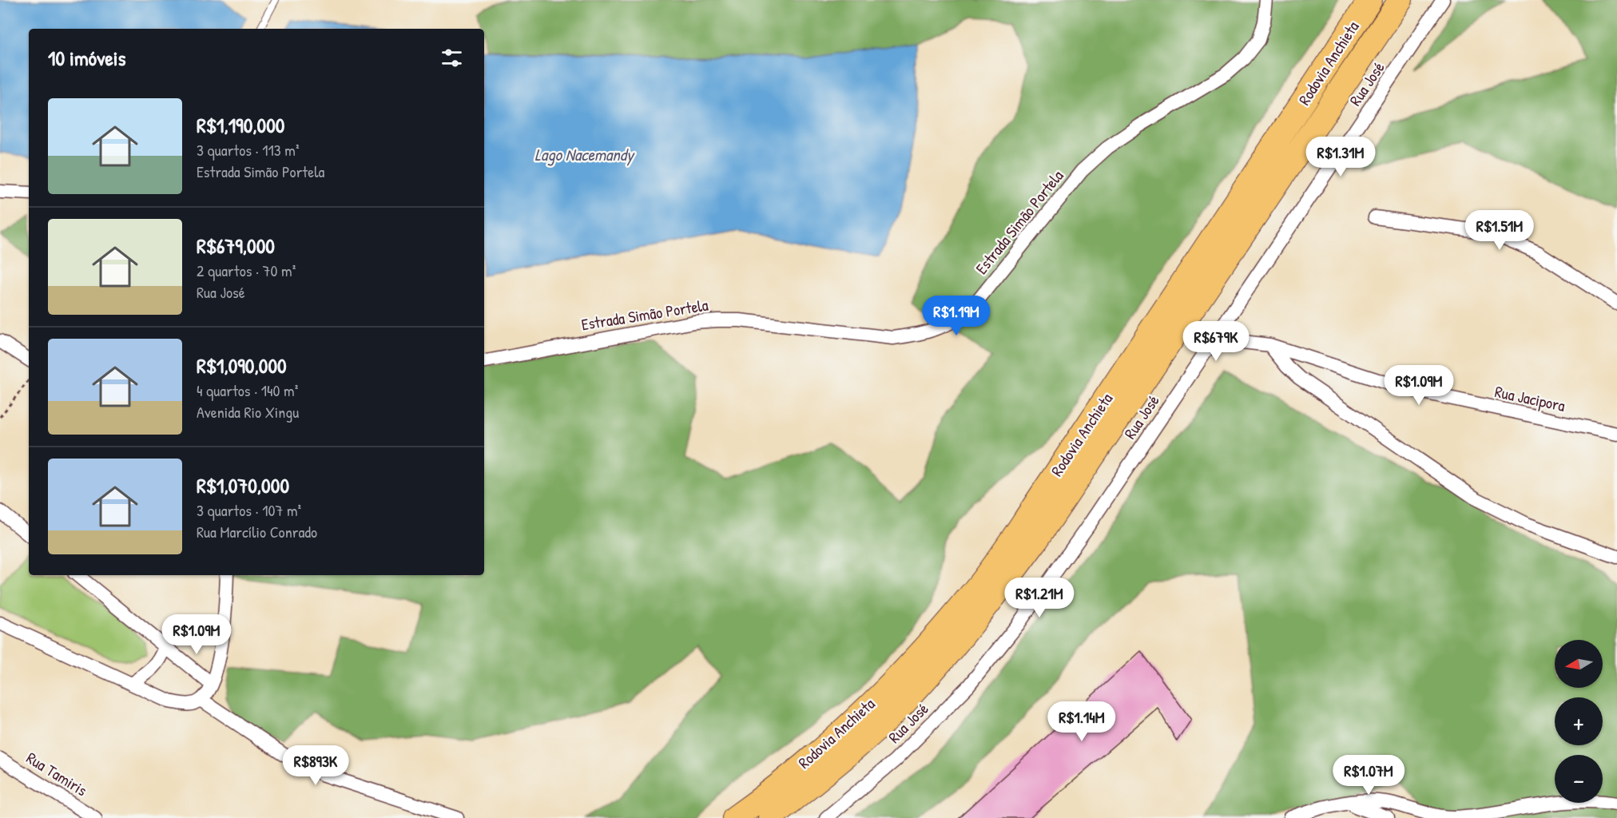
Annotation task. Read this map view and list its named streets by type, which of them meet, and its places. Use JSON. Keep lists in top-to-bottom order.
{
  "streets": {
    "highway": ["Rodovia Anchieta"],
    "street": [
      "Rua José",
      "Estrada Simão Portela",
      "Rua Jacipora",
      "Rua Tamiris"
    ]
  },
  "crossings": [
    ["Rua José", "Rua Jacipora"]
  ],
  "water": ["Lago Nacemandy"],
  "north": "left",
  "page": {
    "heading": "10 imóveis",
    "list": [
      {
        "name": "R$1,190,000",
        "note": "3 quartos · 113 m² · Estrada Simão Portela"
      },
      {
        "name": "R$679,000",
        "note": "2 quartos · 70 m² · Rua José"
      },
      {
        "name": "R$1,090,000",
        "note": "4 quartos · 140 m² · Avenida Rio Xingu"
      },
      {
        "name": "R$1,070,000",
        "note": "3 quartos · 107 m² · Rua Marcílio Conrado"
      }
    ],
    "price": [
      "R$1.31M",
      "R$1.51M",
      "R$1.19M",
      "R$679K",
      "R$1.09M",
      "R$1.21M",
      "R$1.09M",
      "R$1.14M",
      "R$893K",
      "R$1.07M"
    ],
    "map_buttons": ["+", "−"]
  }
}
